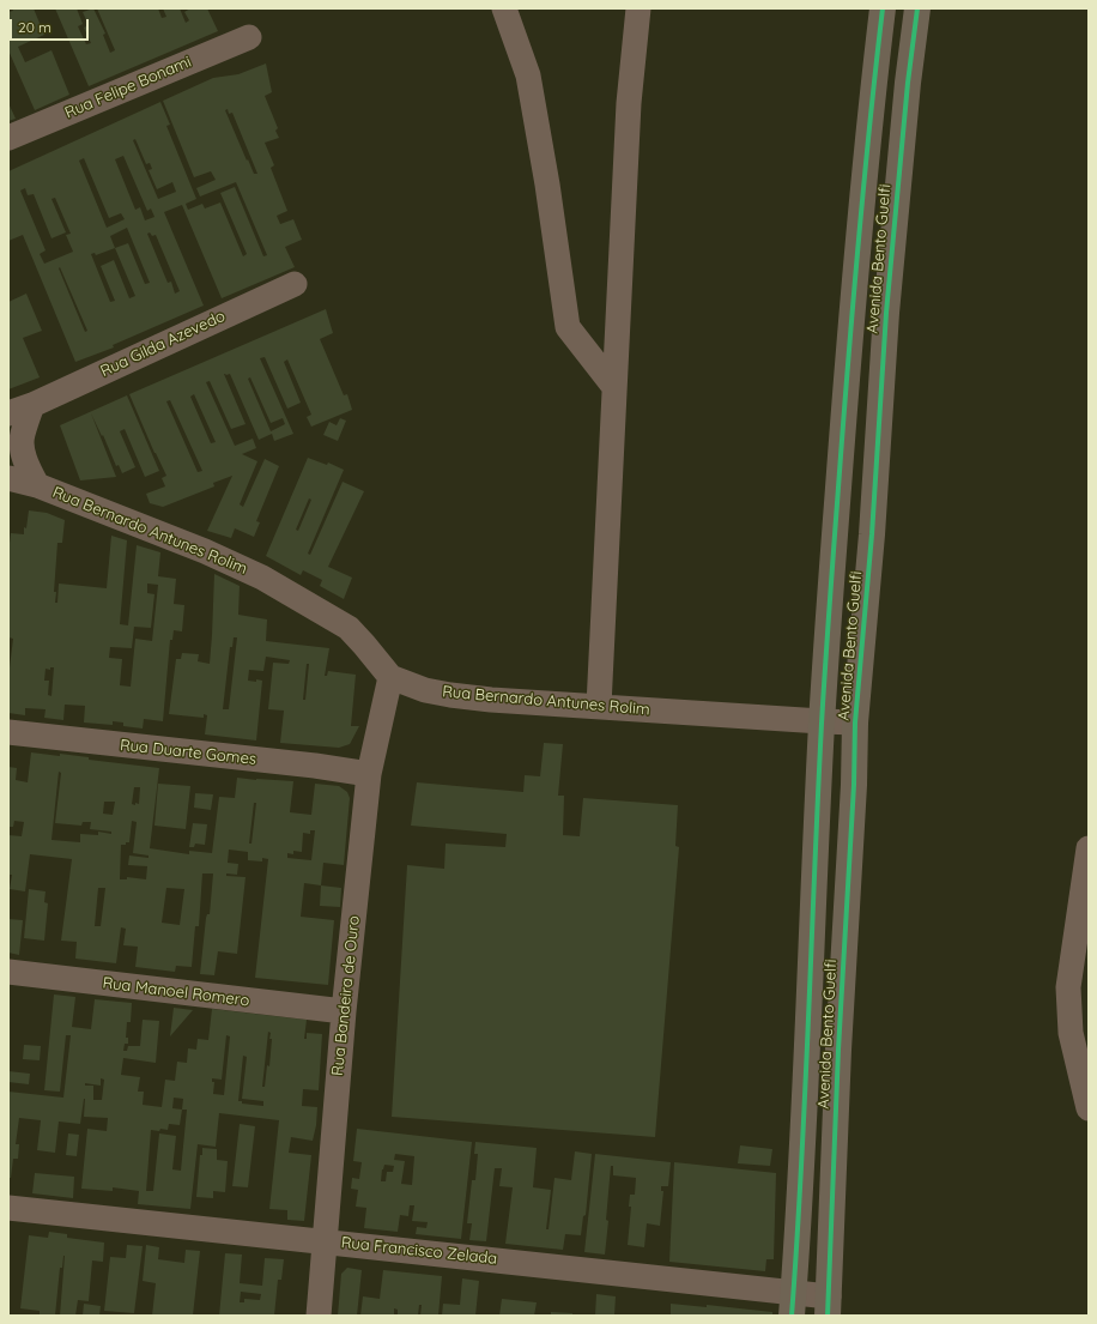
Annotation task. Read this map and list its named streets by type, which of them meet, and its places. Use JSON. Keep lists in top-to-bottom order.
{
  "streets": {
    "main road": ["Avenida Bento Guelfi"],
    "street": [
      "Rua Felipe Bonami",
      "Rua Gilda Azevedo",
      "Rua Bernardo Antunes Rolim",
      "Rua Duarte Gomes",
      "Rua Manoel Romero",
      "Rua Bandeira de Ouro",
      "Rua Francisco Zelada"
    ]
  },
  "crossings": [
    ["Avenida Bento Guelfi", "Rua Bernardo Antunes Rolim"],
    ["Avenida Bento Guelfi", "Rua Francisco Zelada"],
    ["Rua Bernardo Antunes Rolim", "Rua Bandeira de Ouro"],
    ["Rua Duarte Gomes", "Rua Bandeira de Ouro"],
    ["Rua Manoel Romero", "Rua Bandeira de Ouro"],
    ["Rua Bandeira de Ouro", "Rua Francisco Zelada"]
  ],
  "scale_bar": "20 m"
}
